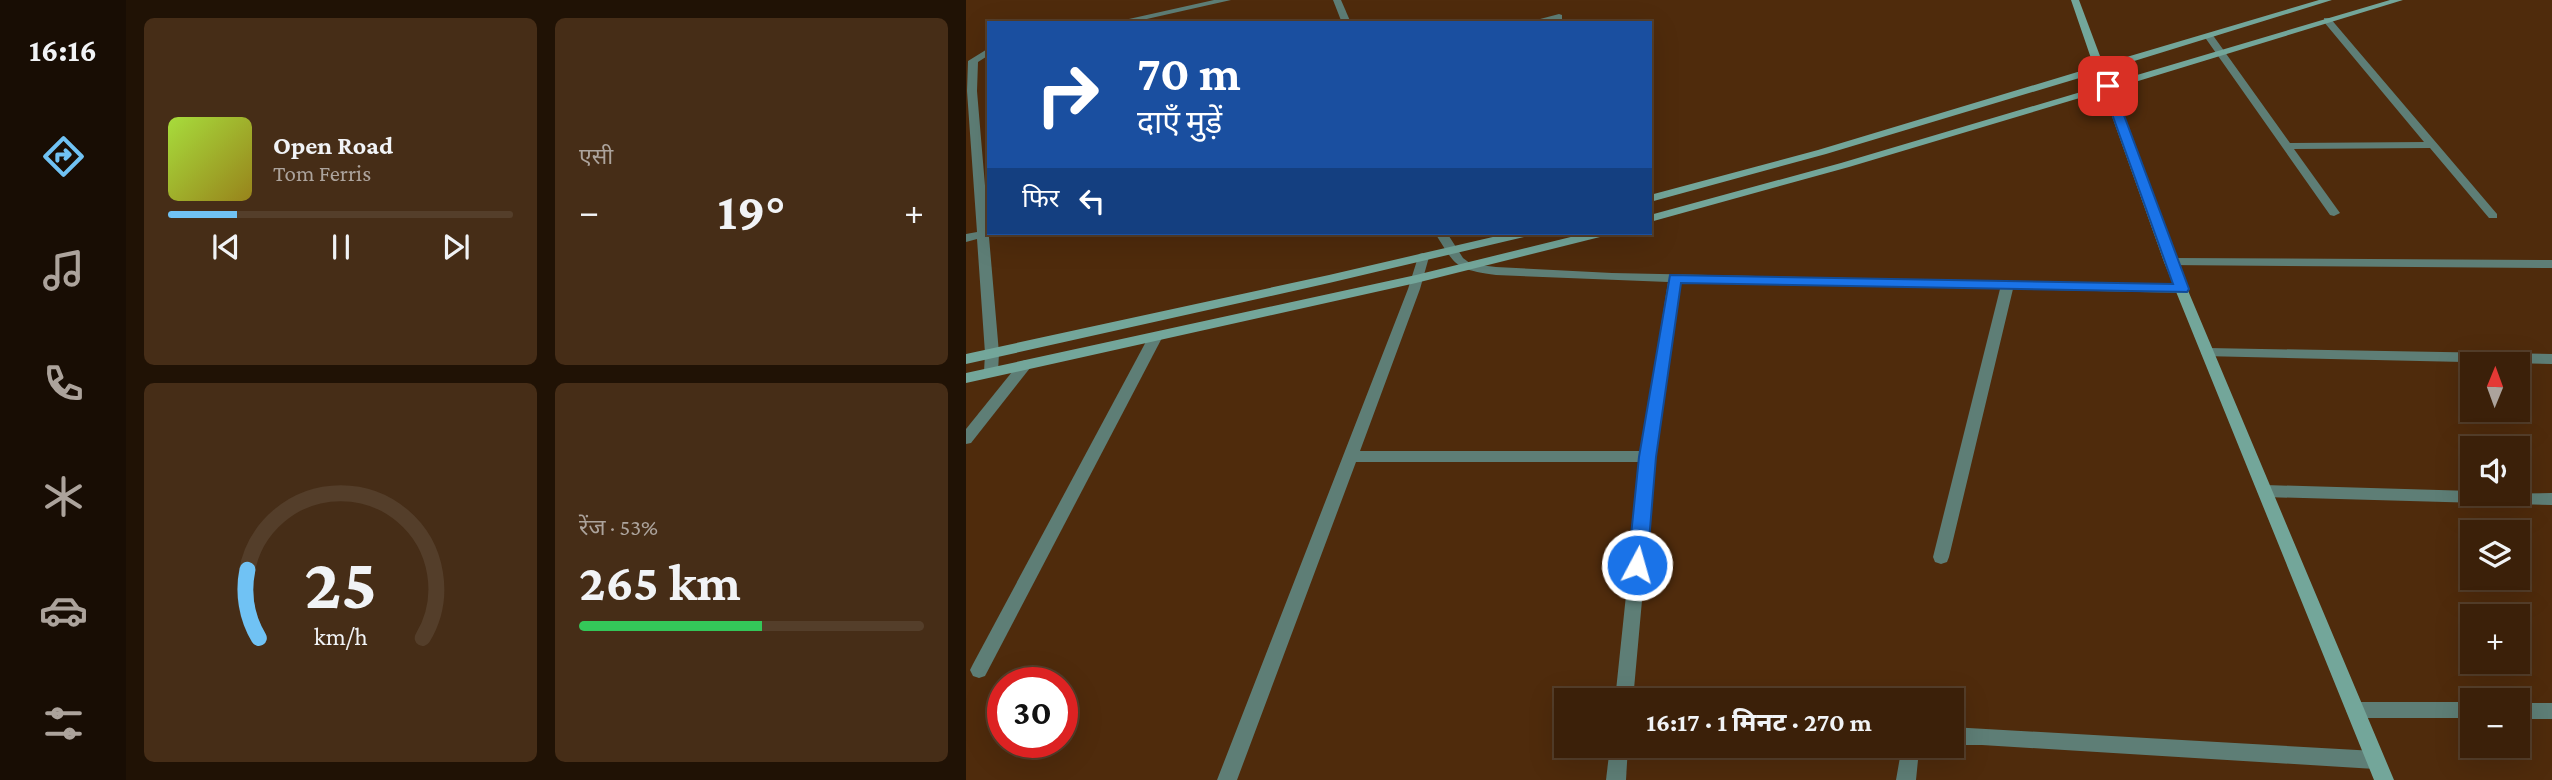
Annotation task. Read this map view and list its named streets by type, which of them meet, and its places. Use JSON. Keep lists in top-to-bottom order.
{
  "north": "top",
  "page": {
    "tabs": "16:16",
    "tile": [
      "एसी",
      ["रेंज · 53%", "265 km"]
    ],
    "turn": ["70 m", "दाएँ मुड़ें"],
    "song": ["Open Road", "Tom Ferris"],
    "then": "फिर",
    "heat": ["−", "19°", "+"],
    "map_buttons": ["+", "−"],
    "limit": "30",
    "trip": "16:17 · 1 मिनट · 270 m",
    "gauge": ["25", "km/h"]
  }
}
